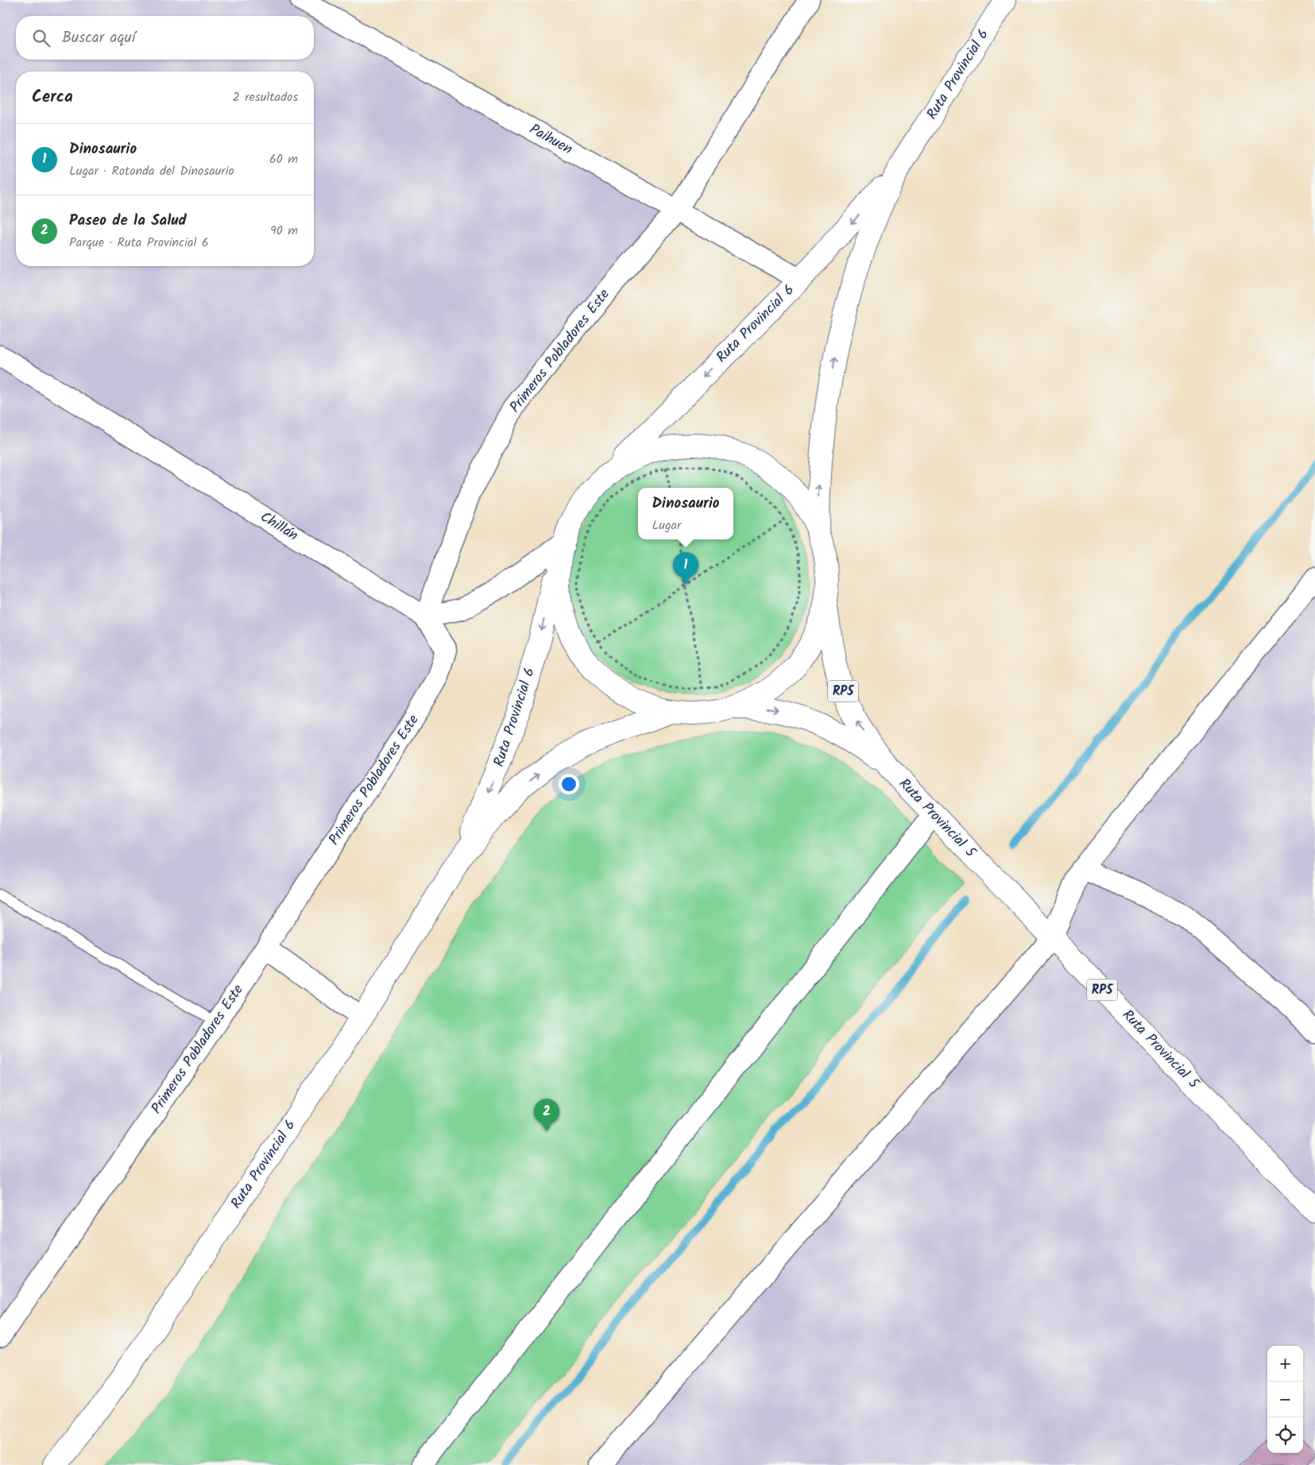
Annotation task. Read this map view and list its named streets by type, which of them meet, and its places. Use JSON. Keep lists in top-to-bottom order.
{
  "streets": {
    "main road": ["Ruta Provincial 6", "RP5", "Ruta Provincial 5"],
    "street": ["Paihuen", "Primeros Pobladores Este", "Chillán"]
  },
  "crossings": [
    ["Ruta Provincial 6", "Paihuen"],
    ["Paihuen", "Primeros Pobladores Este"],
    ["Primeros Pobladores Este", "Chillán"]
  ],
  "page": {
    "search": "Buscar aquí",
    "heading": ["Cerca", "2 resultados"],
    "list": [
      {
        "mark": "1",
        "name": "Dinosaurio",
        "note": "Lugar · Rotonda del Dinosaurio",
        "value": "60 m"
      },
      {
        "mark": "2",
        "name": "Paseo de la Salud",
        "note": "Parque · Ruta Provincial 6",
        "value": "90 m"
      }
    ],
    "popup": ["Dinosaurio", "Lugar"],
    "pins": ["1", "2"],
    "map_buttons": ["+", "−"]
  }
}
